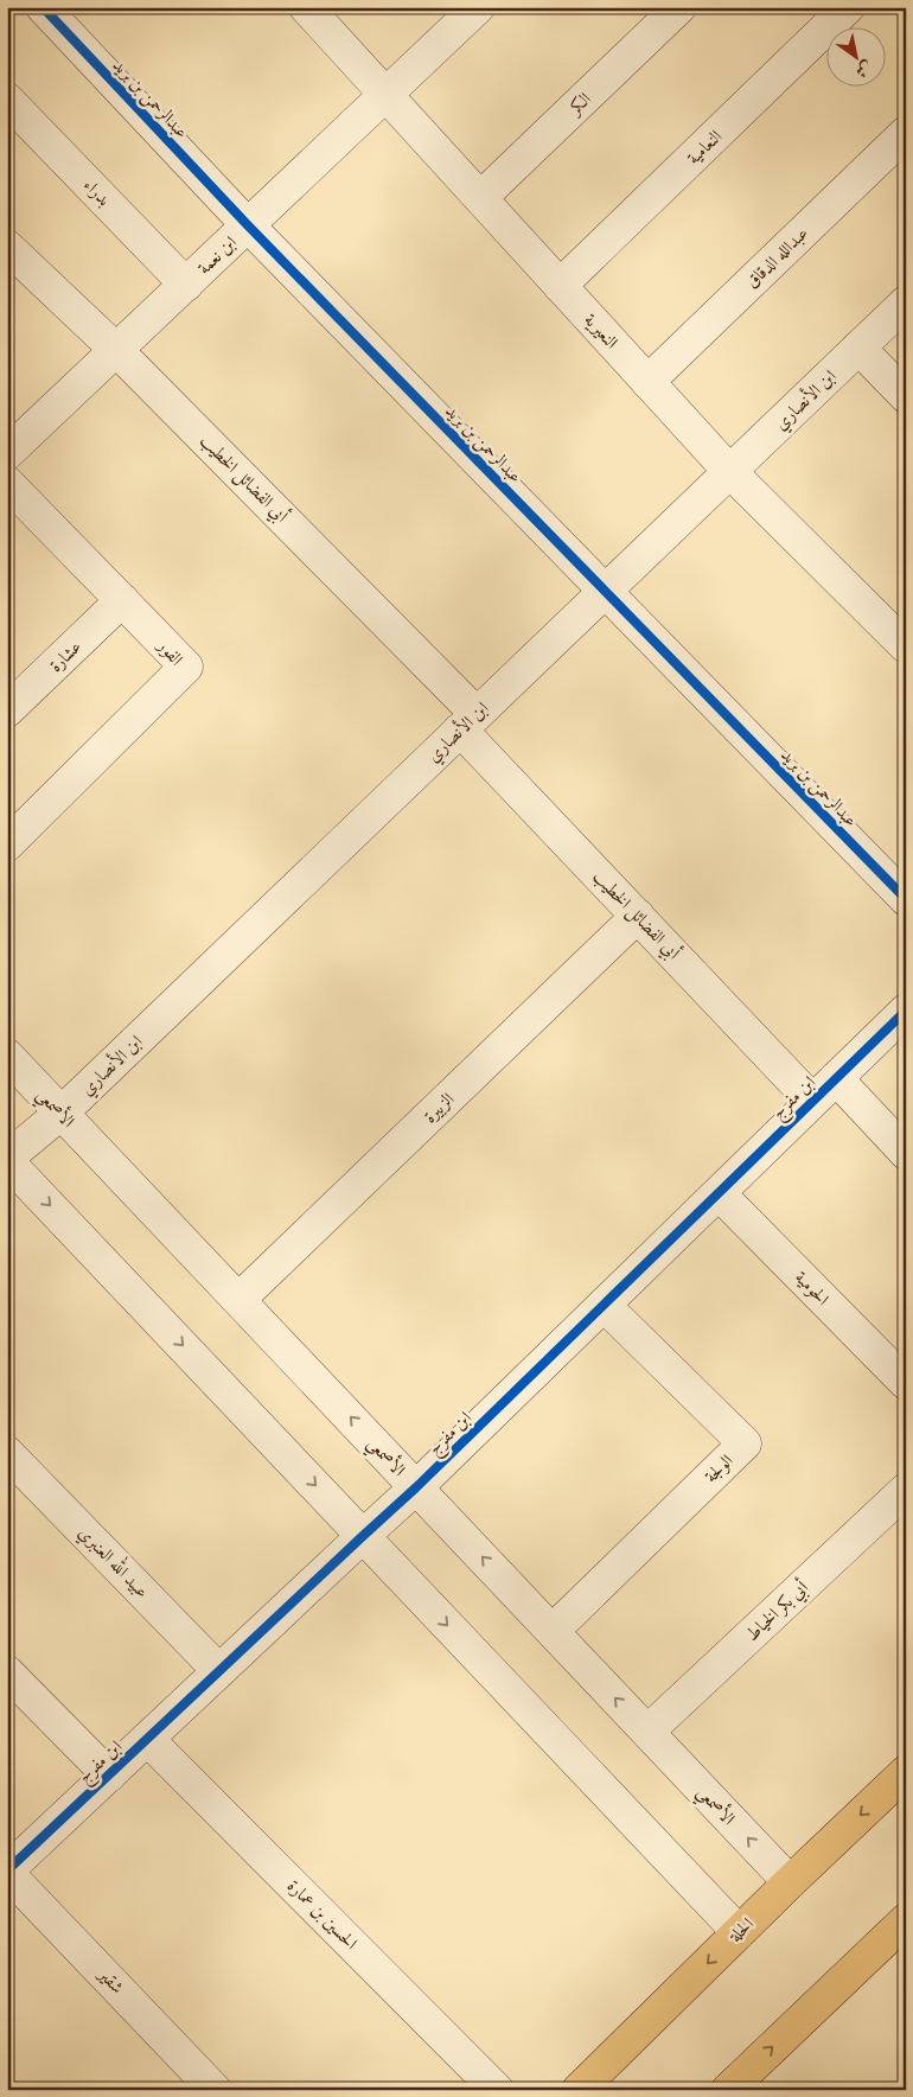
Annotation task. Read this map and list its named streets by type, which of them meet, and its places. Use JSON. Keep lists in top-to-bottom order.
{
  "streets": {
    "main road": ["الحلة"],
    "street": [
      "عبدالرحمن بن بريد",
      "الكر",
      "النعامية",
      "بدراء",
      "ابن نعمة",
      "عبدالله الدقاق",
      "النعيرية",
      "ابن الأنصاري",
      "أبي الفضائل الخطيب",
      "الفور",
      "عشارة",
      "ابن مفرج",
      "الأصمعي",
      "الزبيرة",
      "الحومية",
      "الولجة",
      "عبيد الله العنبري",
      "أبي بكر الخياط",
      "الحسين بن عمارة",
      "شقير"
    ]
  },
  "crossings": [
    ["عبدالرحمن بن بريد", "ابن نعمة"],
    ["عبدالرحمن بن بريد", "ابن الأنصاري"],
    ["الكر", "النعيرية"],
    ["النعامية", "النعيرية"],
    ["بدراء", "ابن نعمة"],
    ["ابن نعمة", "النعيرية"],
    ["ابن نعمة", "أبي الفضائل الخطيب"],
    ["عبدالله الدقاق", "النعيرية"],
    ["النعيرية", "ابن الأنصاري"],
    ["ابن الأنصاري", "أبي الفضائل الخطيب"],
    ["ابن الأنصاري", "الأصمعي"],
    ["أبي الفضائل الخطيب", "ابن مفرج"],
    ["أبي الفضائل الخطيب", "الزبيرة"],
    ["الفور", "عشارة"],
    ["ابن مفرج", "الأصمعي"],
    ["ابن مفرج", "الحومية"],
    ["ابن مفرج", "الولجة"],
    ["ابن مفرج", "عبيد الله العنبري"],
    ["ابن مفرج", "الحسين بن عمارة"],
    ["ابن مفرج", "شقير"],
    ["الأصمعي", "الزبيرة"],
    ["الأصمعي", "الولجة"],
    ["الأصمعي", "أبي بكر الخياط"],
    ["الأصمعي", "الحلة"]
  ],
  "north": "bottom right"
}
